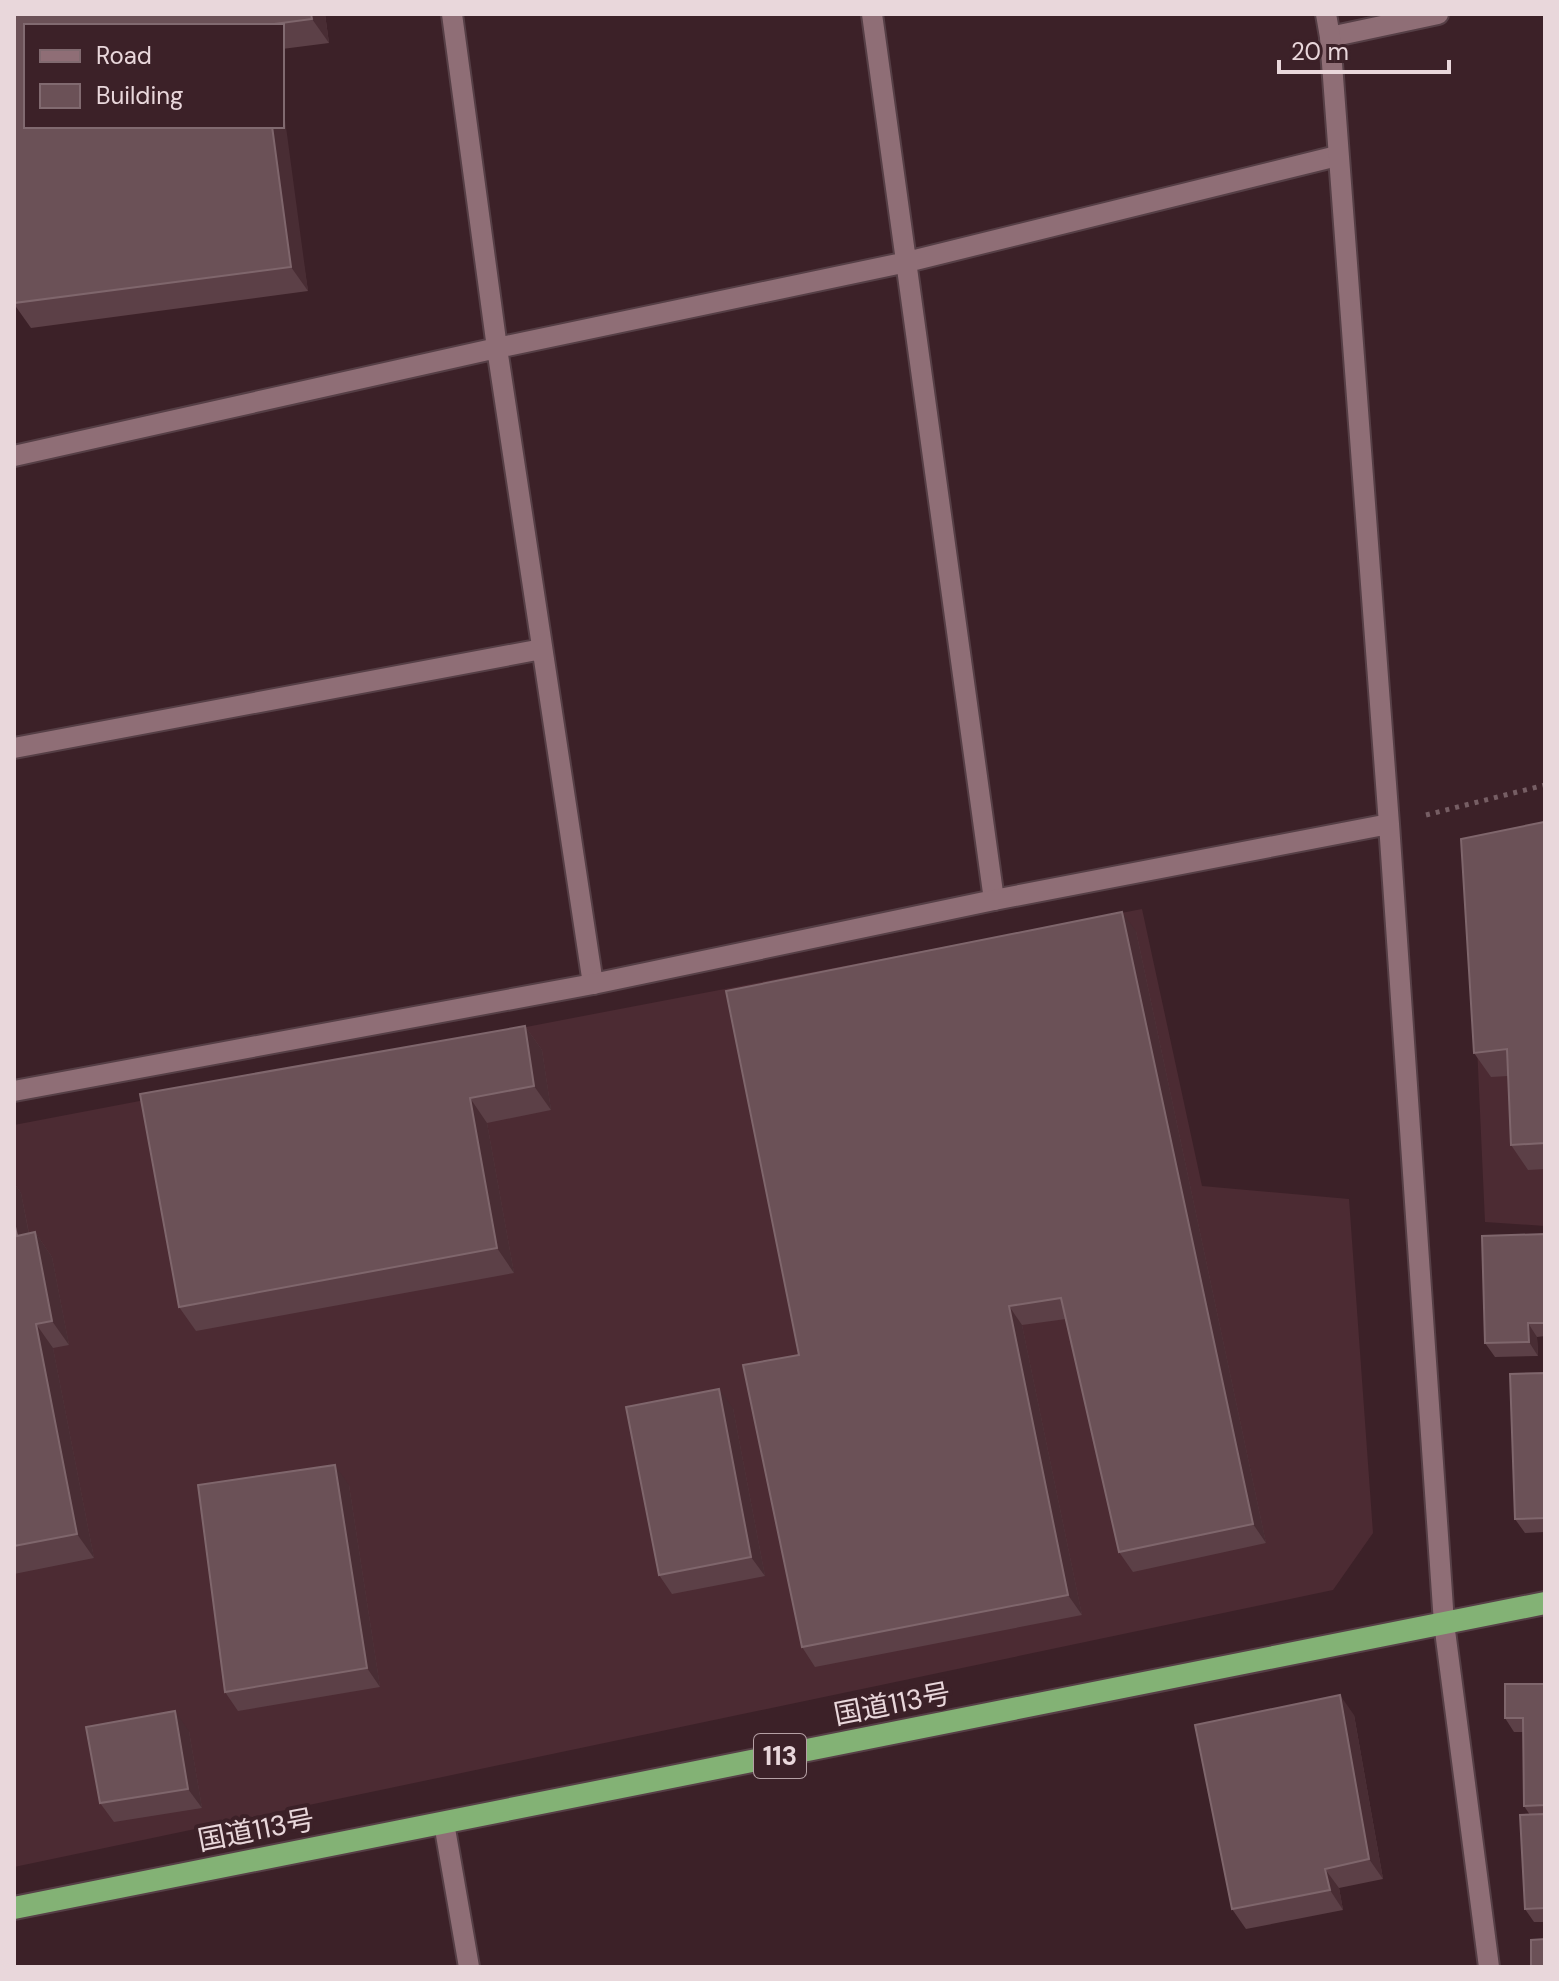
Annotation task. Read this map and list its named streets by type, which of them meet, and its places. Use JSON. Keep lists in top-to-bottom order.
{
  "streets": {
    "highway": ["国道113号", "113"]
  },
  "legend": ["Road", "Building"],
  "scale_bar": "20 m"
}
